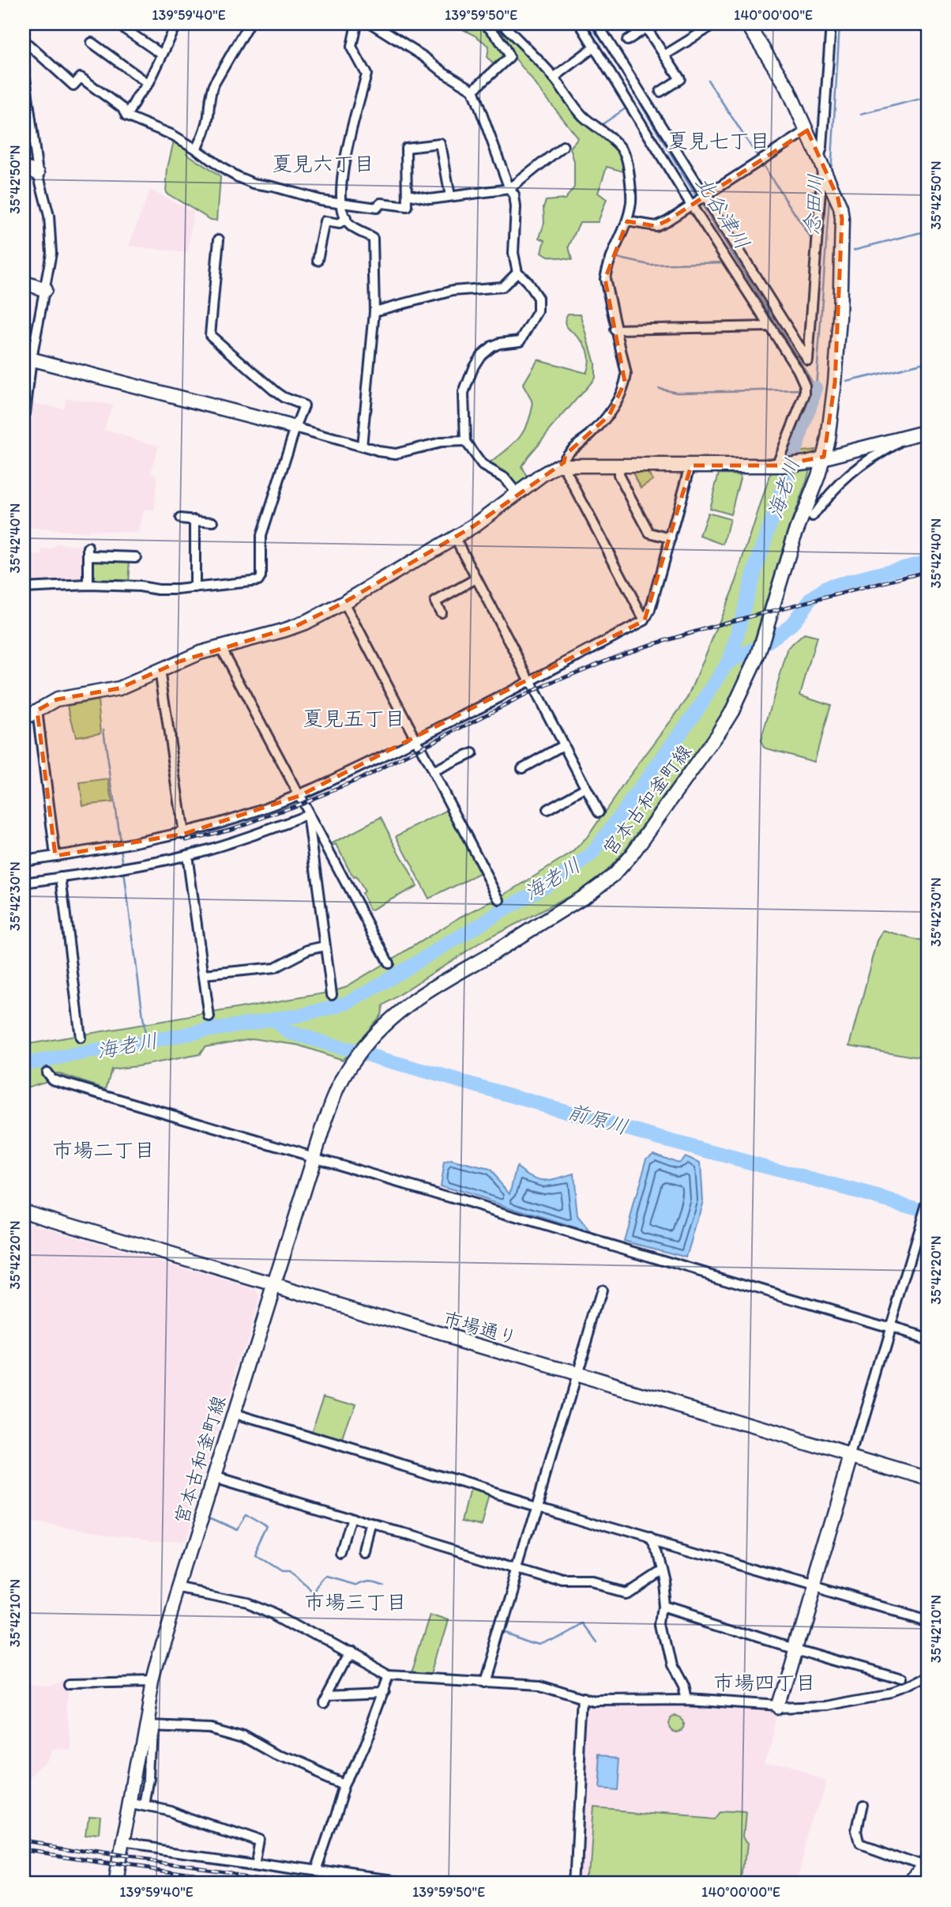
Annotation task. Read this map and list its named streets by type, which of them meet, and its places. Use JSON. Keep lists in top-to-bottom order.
{
  "streets": {
    "street": ["宮本古和釜町線", "市場通り"]
  },
  "crossings": [
    ["宮本古和釜町線", "市場通り"]
  ],
  "districts": [
    "夏見七丁目",
    "夏見六丁目",
    "夏見五丁目",
    "市場二丁目",
    "市場三丁目",
    "市場四丁目"
  ],
  "water": [
    "念田川",
    "北谷津川",
    "海老川",
    "前原川"
  ],
  "coordinates": [
    "139°59'40\"E",
    "139°59'50\"E",
    "140°00'00\"E",
    "35°42'50\"N",
    "35°42'40\"N",
    "35°42'30\"N",
    "35°42'20\"N",
    "35°42'10\"N"
  ]
}
